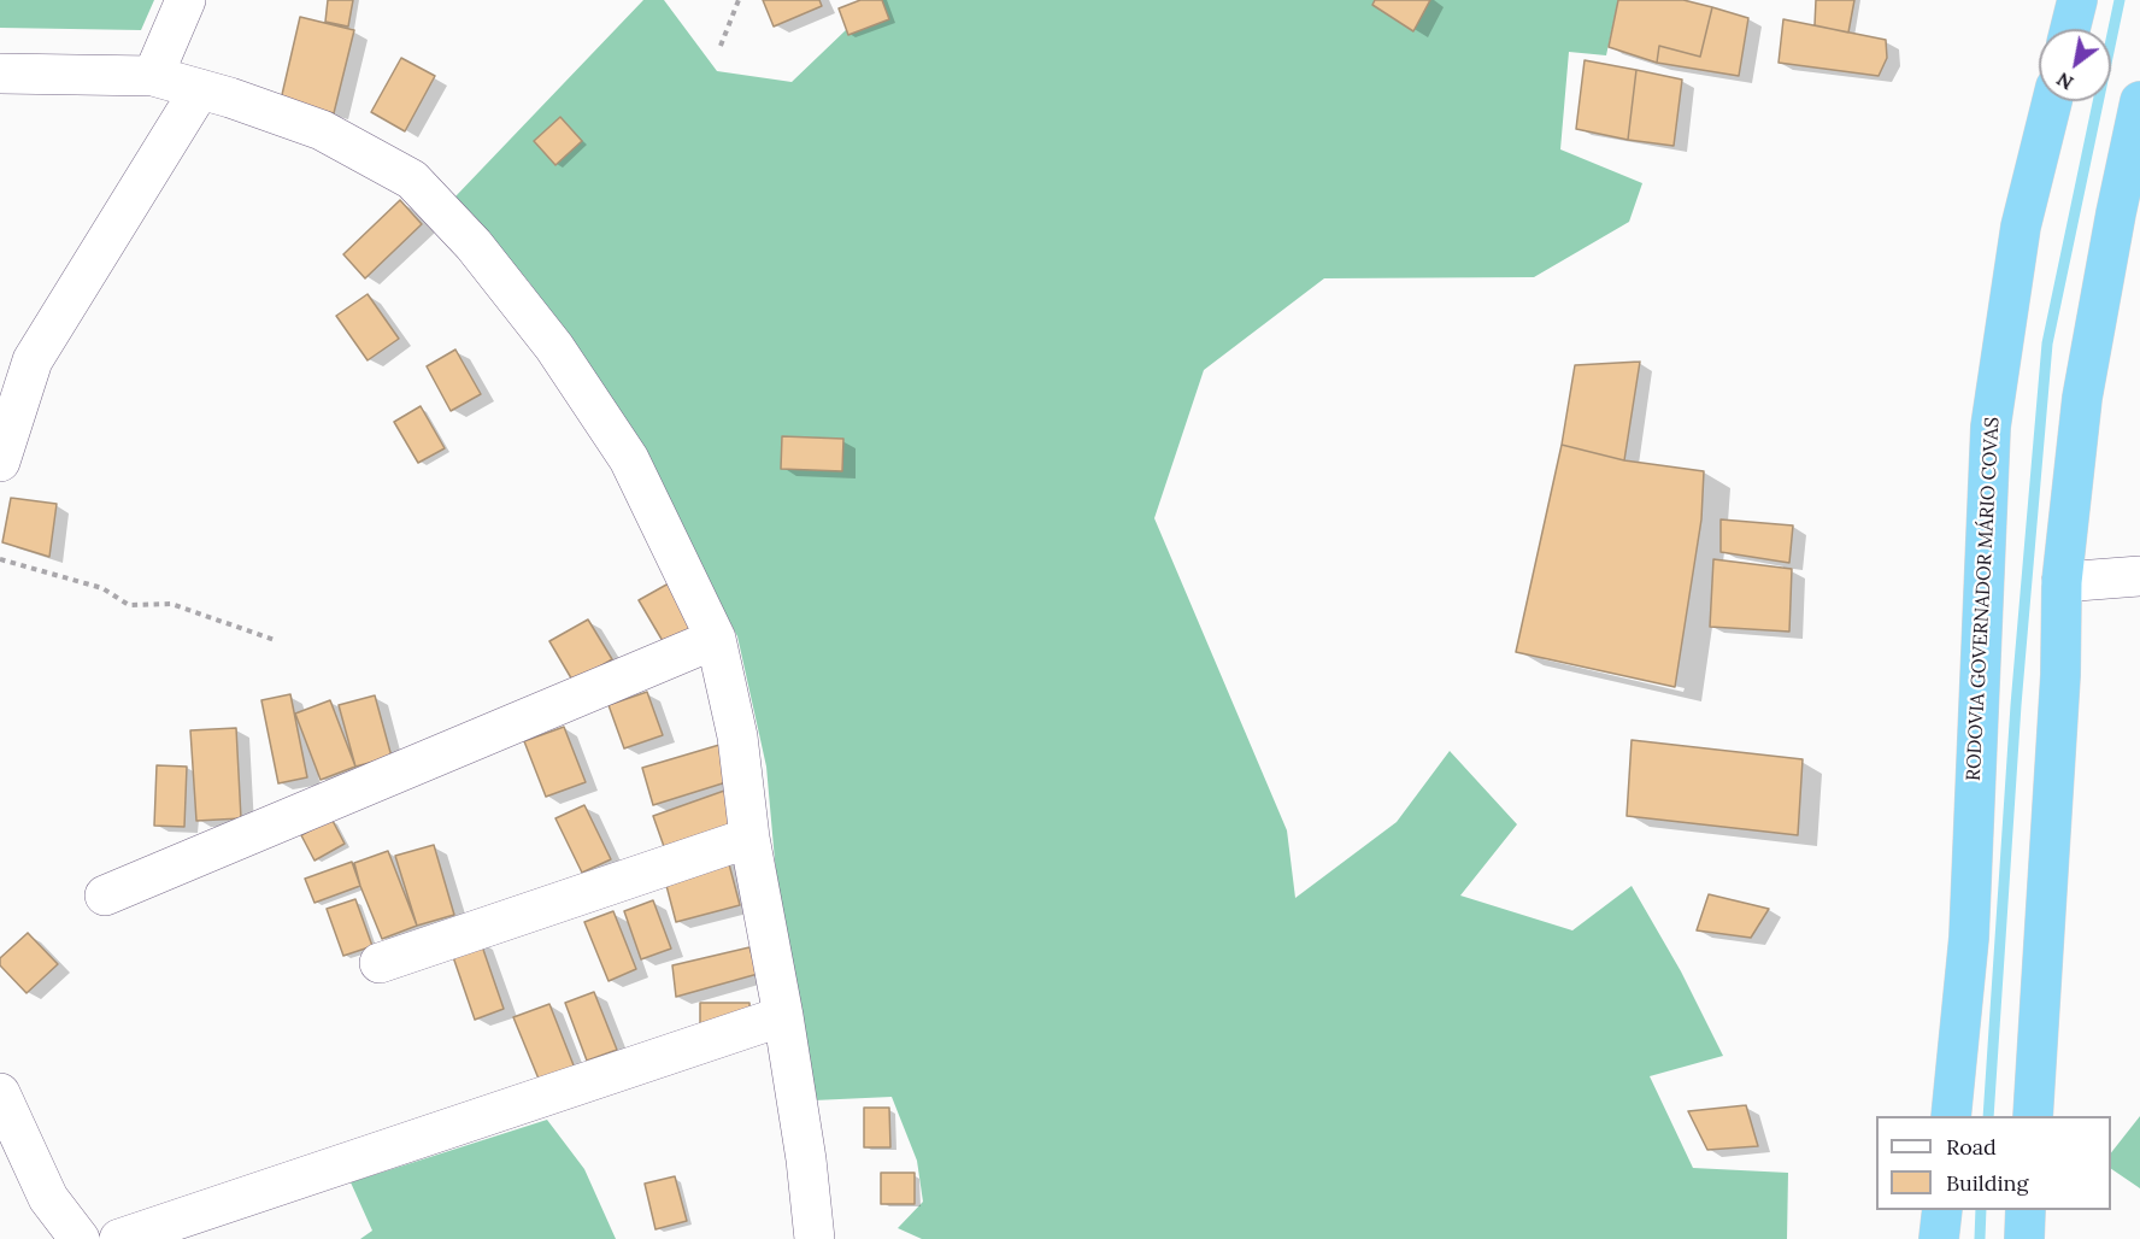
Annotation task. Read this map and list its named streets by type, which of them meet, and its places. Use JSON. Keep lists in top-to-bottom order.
{
  "streets": {
    "highway": ["RODOVIA GOVERNADOR MÁRIO COVAS"]
  },
  "legend": ["Road", "Building"],
  "north": "bottom left"
}
